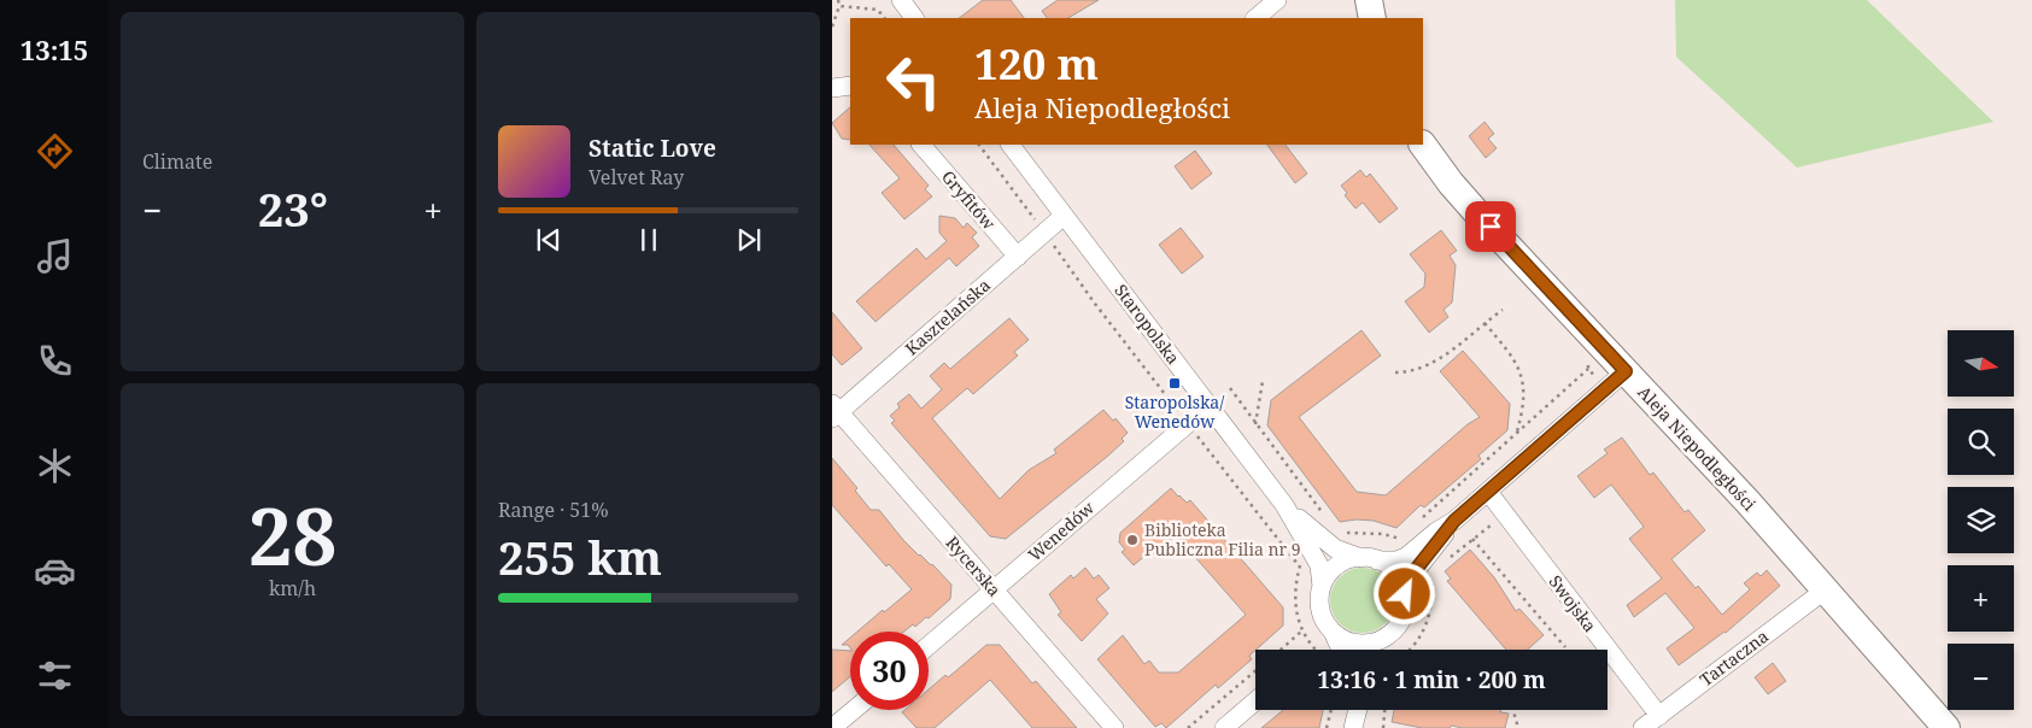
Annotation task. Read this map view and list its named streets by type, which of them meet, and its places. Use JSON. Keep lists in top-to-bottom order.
{
  "streets": {
    "street": [
      "Gryfitów",
      "Kasztelańska",
      "Staropolska",
      "Aleja Niepodległości",
      "Wenedów",
      "Rycerska",
      "Swojska",
      "Tartaczna"
    ]
  },
  "crossings": [
    ["Gryfitów", "Kasztelańska"],
    ["Kasztelańska", "Staropolska"],
    ["Kasztelańska", "Rycerska"],
    ["Staropolska", "Wenedów"],
    ["Aleja Niepodległości", "Tartaczna"],
    ["Wenedów", "Rycerska"],
    ["Swojska", "Tartaczna"]
  ],
  "places": {
    "transit": ["Staropolska/ Wenedów"],
    "other": ["Biblioteka Publiczna Filia nr 9"]
  },
  "north": "right",
  "page": {
    "tabs": "13:15",
    "tile": [
      "Climate",
      ["28", "km/h"],
      ["Range · 51%", "255 km"]
    ],
    "turn": ["120 m", "Aleja Niepodległości"],
    "song": ["Static Love", "Velvet Ray"],
    "heat": ["−", "23°", "+"],
    "map_buttons": ["+", "−"],
    "limit": "30",
    "trip": "13:16 · 1 min · 200 m"
  }
}
